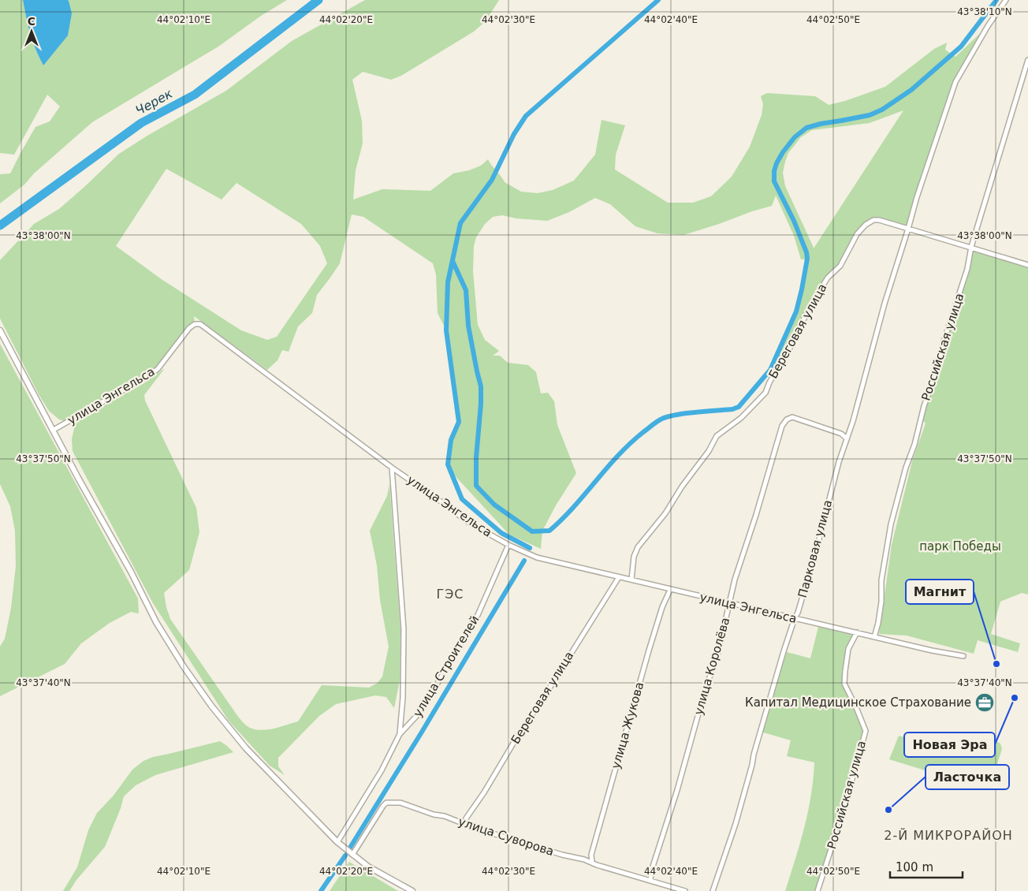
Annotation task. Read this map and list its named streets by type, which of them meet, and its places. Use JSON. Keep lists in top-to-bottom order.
{
  "streets": {
    "street": [
      "Береговая улица",
      "Российская улица",
      "улица Энгельса",
      "Парковая улица",
      "улица Строителей",
      "улица Королёва",
      "улица Жукова",
      "улица Суворова"
    ]
  },
  "crossings": [
    ["Береговая улица", "улица Энгельса"],
    ["Береговая улица", "Парковая улица"],
    ["Российская улица", "улица Энгельса"],
    ["улица Энгельса", "Парковая улица"],
    ["улица Энгельса", "улица Строителей"],
    ["улица Энгельса", "улица Королёва"],
    ["улица Энгельса", "улица Жукова"],
    ["улица Королёва", "улица Суворова"],
    ["улица Жукова", "улица Суворова"]
  ],
  "districts": ["ГЭС", "2-Й МИКРОРАЙОН"],
  "water": ["Черек"],
  "parks": ["парк Победы"],
  "places": {
    "other": ["Магнит", "Новая Эра", "Ласточка"],
    "office": ["Капитал Медицинское Страхование"]
  },
  "scale_bar": "100 m",
  "north": "top",
  "coordinates": [
    "43°38'10\"N",
    "44°02'10\"E",
    "44°02'20\"E",
    "44°02'30\"E",
    "44°02'40\"E",
    "44°02'50\"E",
    "43°38'00\"N",
    "43°37'50\"N",
    "43°37'40\"N"
  ]
}
